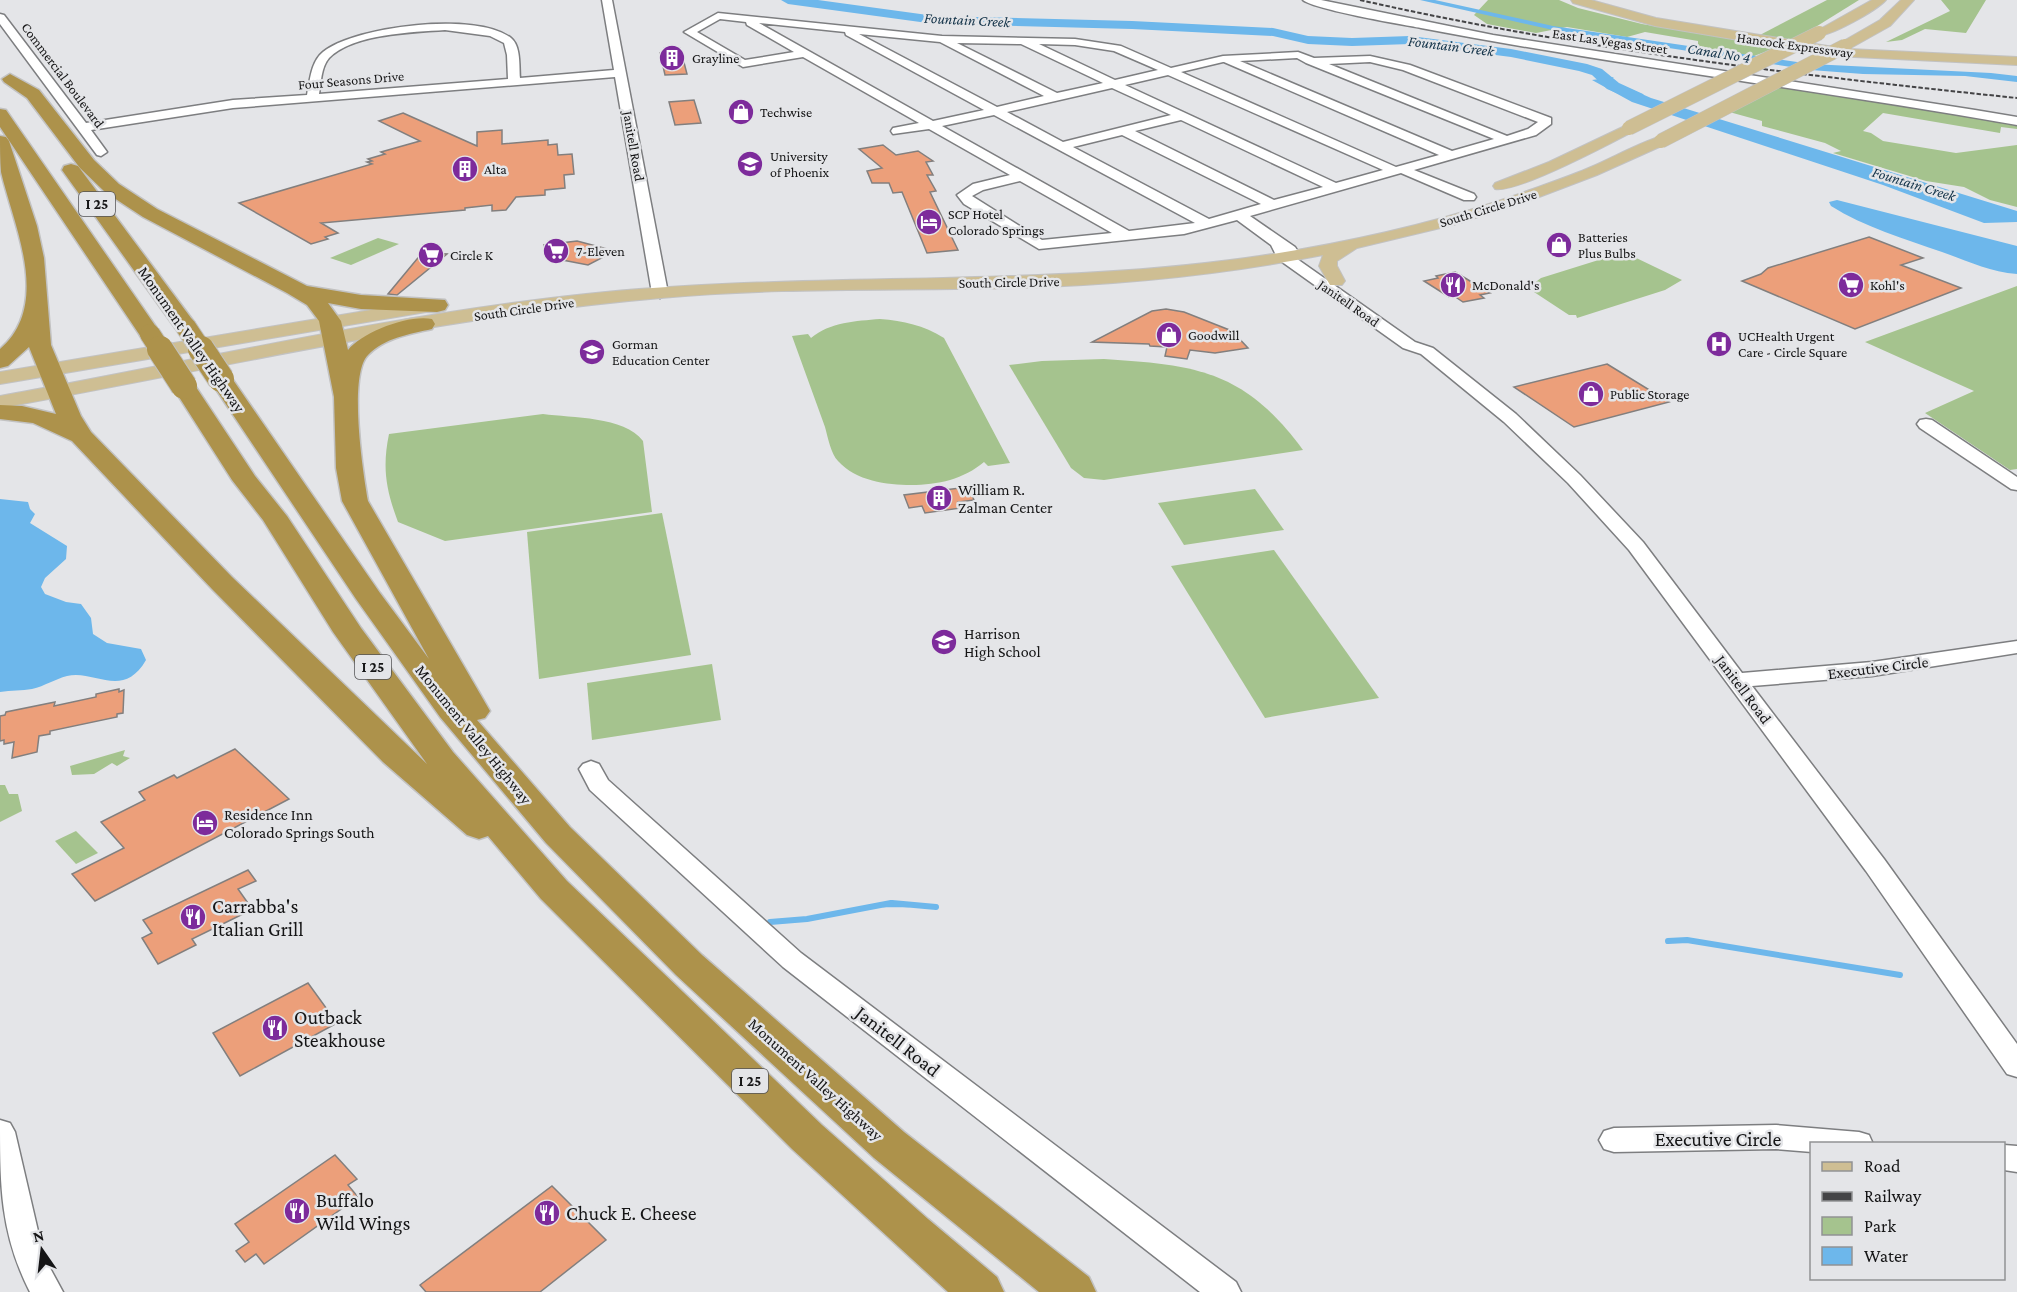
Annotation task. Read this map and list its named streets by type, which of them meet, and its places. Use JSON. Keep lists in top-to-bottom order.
{
  "streets": {
    "highway": ["I 25", "Monument Valley Highway"],
    "main road": ["Hancock Expressway", "South Circle Drive"],
    "street": [
      "East Las Vegas Street",
      "Commercial Boulevard",
      "Four Seasons Drive",
      "Janitell Road",
      "Executive Circle"
    ]
  },
  "crossings": [
    ["Commercial Boulevard", "Four Seasons Drive"],
    ["Four Seasons Drive", "Janitell Road"],
    ["Janitell Road", "South Circle Drive"],
    ["Janitell Road", "Executive Circle"]
  ],
  "water": ["Fountain Creek", "Canal No 4"],
  "places": {
    "building": ["Grayline", "Alta", "William R. Zalman Center"],
    "shop": [
      "Techwise",
      "Batteries Plus Bulbs",
      "Goodwill",
      "Public Storage"
    ],
    "school or university": ["University of Phoenix", "Gorman Education Center", "Harrison High School"],
    "hotel": ["SCP Hotel Colorado Springs", "Residence Inn Colorado Springs South"],
    "supermarket": ["7-Eleven", "Circle K", "Kohl's"],
    "restaurant": [
      "McDonald's",
      "Carrabba's Italian Grill",
      "Outback Steakhouse",
      "Buffalo Wild Wings",
      "Chuck E. Cheese"
    ],
    "hospital": ["UCHealth Urgent Care - Circle Square"]
  },
  "legend": [
    "Road",
    "Railway",
    "Park",
    "Water"
  ],
  "north": "top"
}
